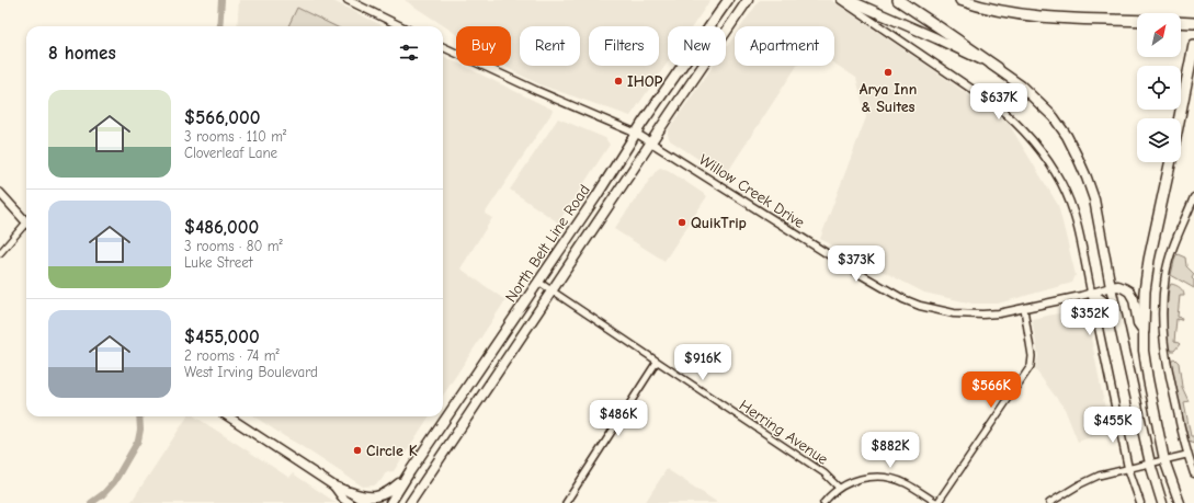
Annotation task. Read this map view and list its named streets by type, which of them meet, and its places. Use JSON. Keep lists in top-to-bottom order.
{
  "streets": {
    "main road": ["North Belt Line Road"],
    "street": ["Willow Creek Drive", "Herring Avenue"]
  },
  "crossings": [
    ["Willow Creek Drive", "North Belt Line Road"],
    ["North Belt Line Road", "Herring Avenue"]
  ],
  "places": [
    "Arya Inn & Suites",
    "IHOP",
    "QuikTrip",
    "Circle K"
  ],
  "north": "top right",
  "page": {
    "chip": [
      "Buy",
      "Rent",
      "Filters",
      "New",
      "Apartment"
    ],
    "heading": "8 homes",
    "list": [
      {
        "name": "$566,000",
        "note": "3 rooms · 110 m² · Cloverleaf Lane"
      },
      {
        "name": "$486,000",
        "note": "3 rooms · 80 m² · Luke Street"
      },
      {
        "name": "$455,000",
        "note": "2 rooms · 74 m² · West Irving Boulevard"
      }
    ],
    "price": [
      "$637K",
      "$373K",
      "$352K",
      "$916K",
      "$566K",
      "$486K",
      "$455K",
      "$882K"
    ]
  }
}
